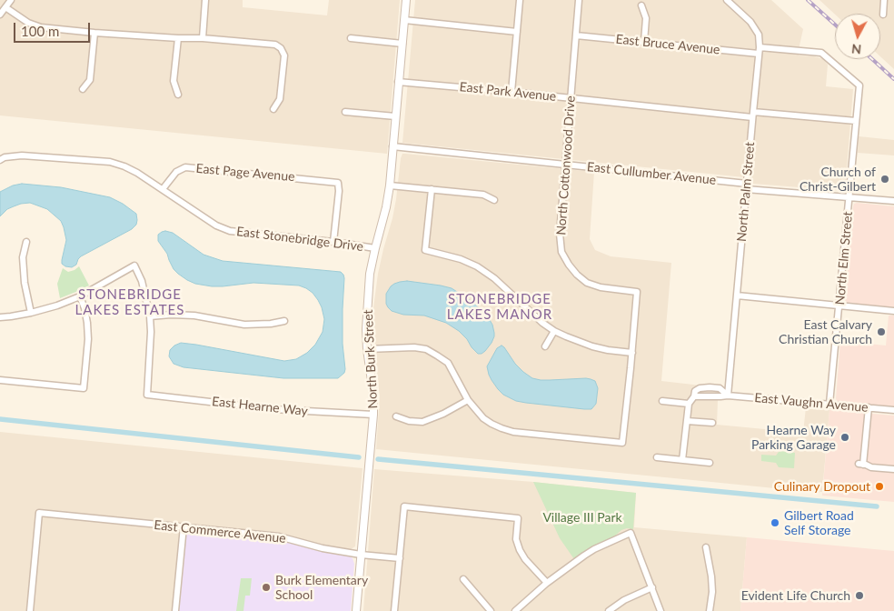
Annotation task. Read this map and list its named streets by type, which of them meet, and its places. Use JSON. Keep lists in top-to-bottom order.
{
  "streets": {
    "street": [
      "East Bruce Avenue",
      "East Park Avenue",
      "North Cottonwood Drive",
      "East Page Avenue",
      "East Cullumber Avenue",
      "North Palm Street",
      "East Stonebridge Drive",
      "North Elm Street",
      "North Burk Street",
      "East Vaughn Avenue",
      "East Hearne Way",
      "East Commerce Avenue"
    ]
  },
  "crossings": [
    ["East Bruce Avenue", "North Cottonwood Drive"],
    ["East Bruce Avenue", "North Palm Street"],
    ["East Bruce Avenue", "North Elm Street"],
    ["East Park Avenue", "North Cottonwood Drive"],
    ["East Park Avenue", "North Palm Street"],
    ["East Park Avenue", "North Elm Street"],
    ["East Park Avenue", "North Burk Street"],
    ["North Cottonwood Drive", "East Cullumber Avenue"],
    ["East Page Avenue", "East Stonebridge Drive"],
    ["East Cullumber Avenue", "North Palm Street"],
    ["East Cullumber Avenue", "North Elm Street"],
    ["East Cullumber Avenue", "North Burk Street"],
    ["North Palm Street", "East Vaughn Avenue"],
    ["East Stonebridge Drive", "North Burk Street"],
    ["North Elm Street", "East Vaughn Avenue"],
    ["North Burk Street", "East Hearne Way"],
    ["North Burk Street", "East Commerce Avenue"]
  ],
  "districts": ["STONEBRIDGE LAKES ESTATES", "STONEBRIDGE LAKES MANOR"],
  "parks": ["Village III Park"],
  "places": [
    "Church of Christ-Gilbert",
    "East Calvary Christian Church",
    "Hearne Way Parking Garage",
    "Culinary Dropout",
    "Gilbert Road Self Storage",
    "Burk Elementary School",
    "Evident Life Church"
  ],
  "scale_bar": "100 m",
  "north": "bottom"
}
